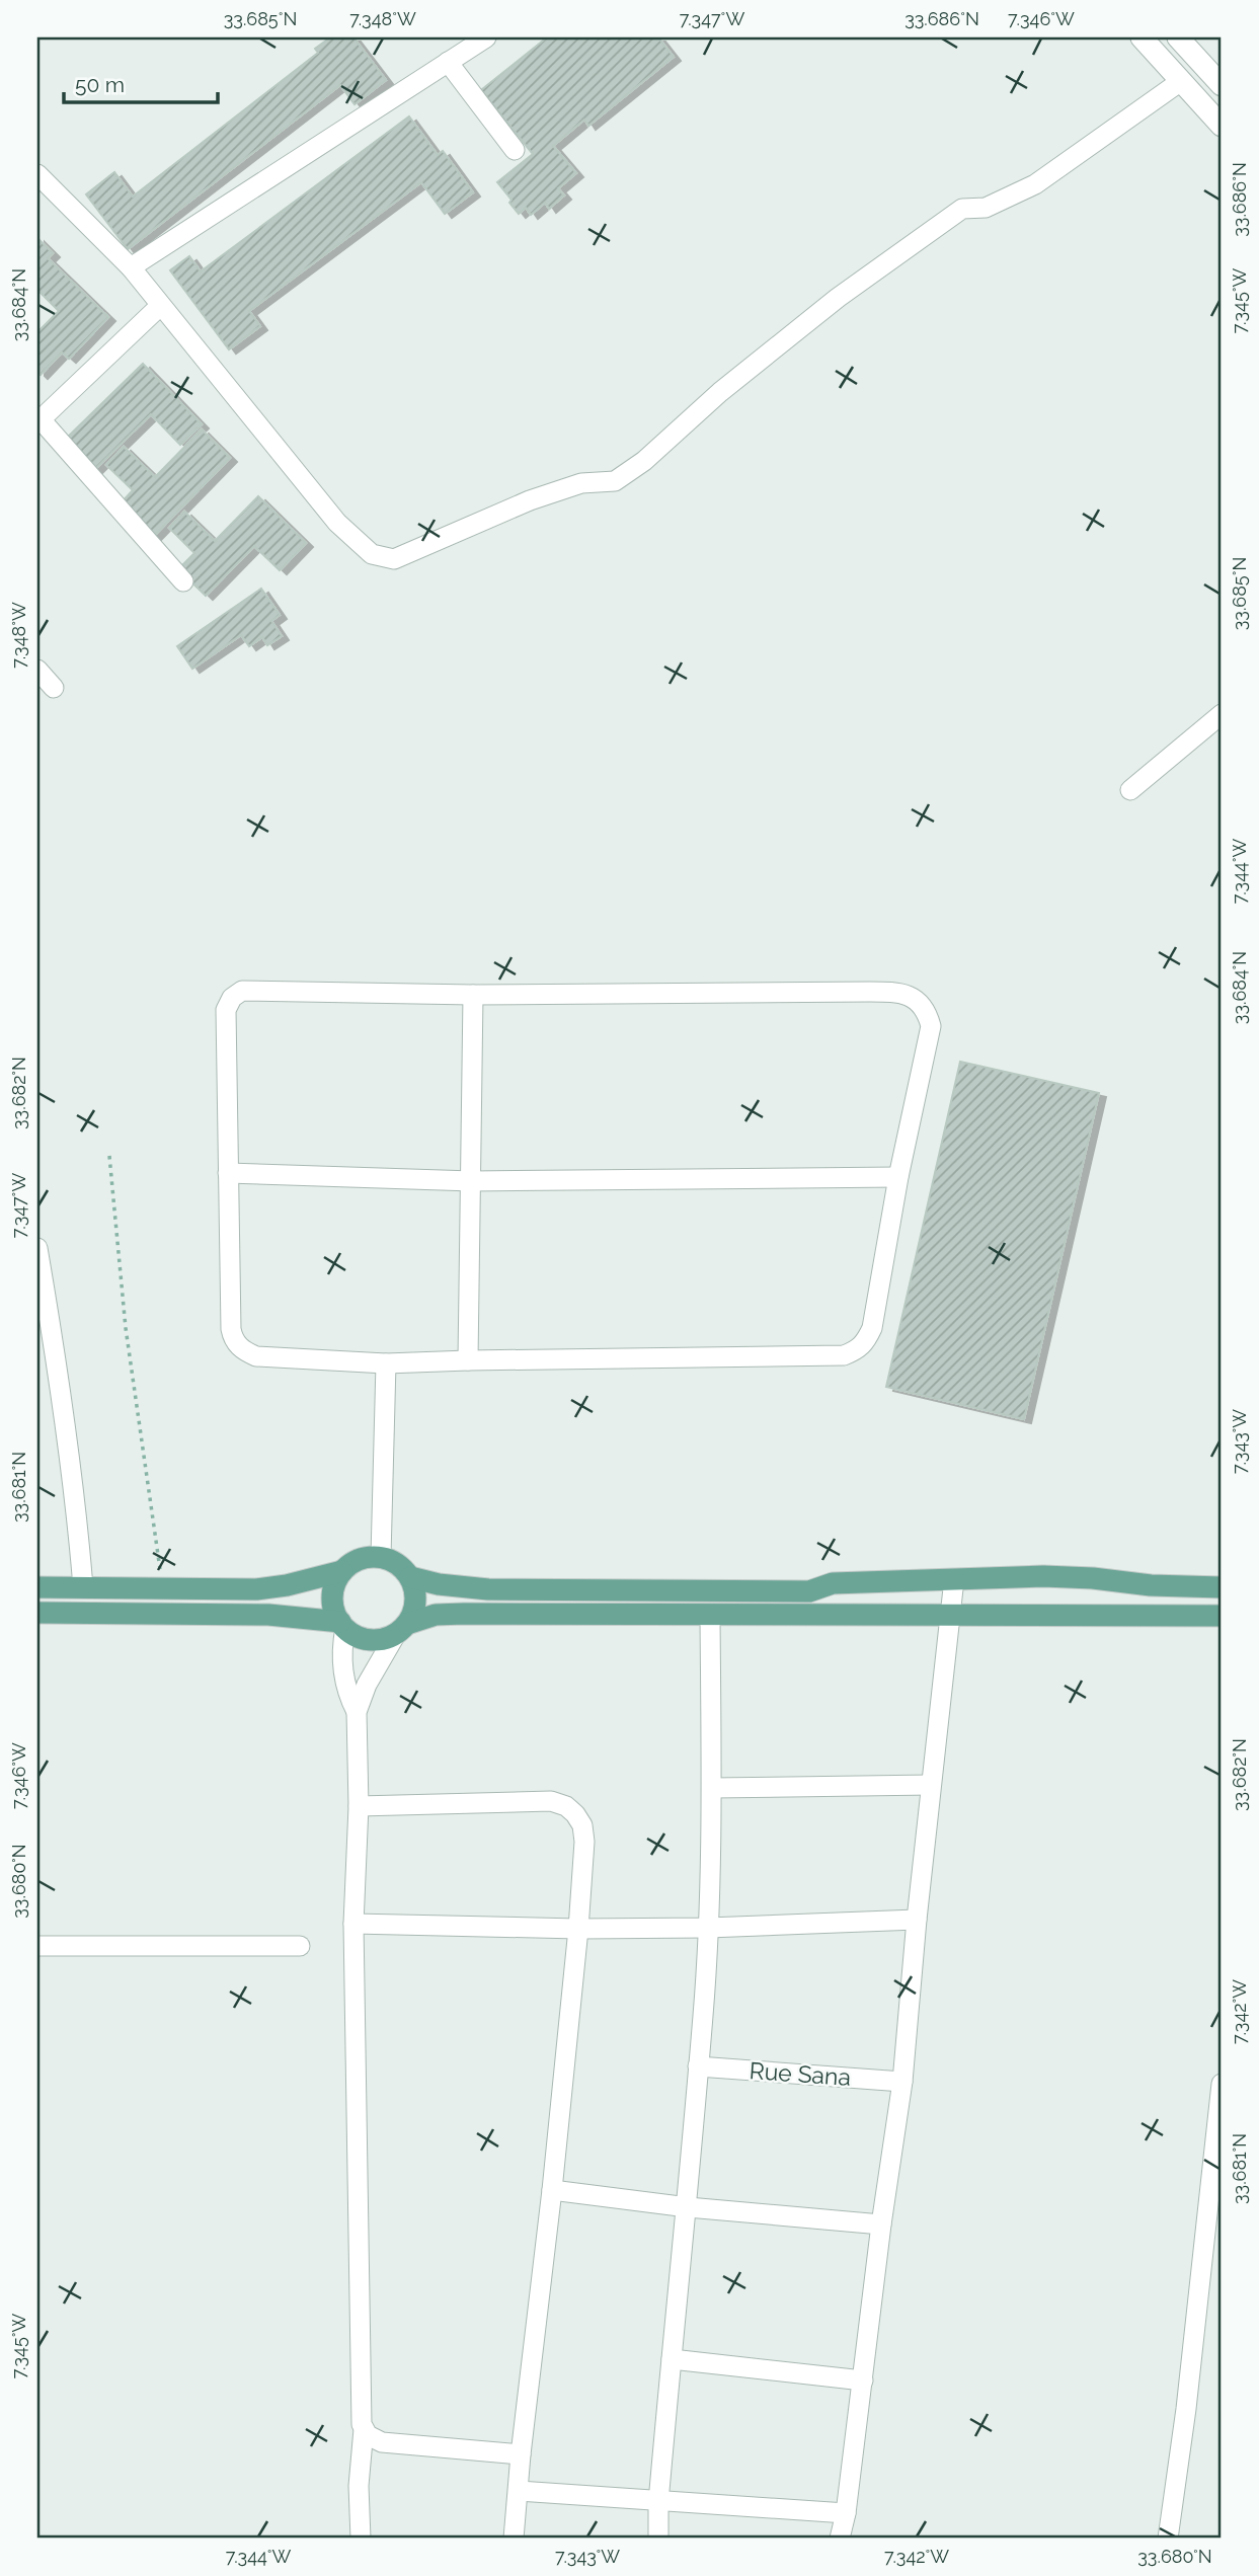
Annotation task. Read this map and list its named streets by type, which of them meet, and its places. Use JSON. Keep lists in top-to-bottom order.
{
  "streets": {
    "street": ["Rue Sana"]
  },
  "scale_bar": "50 m",
  "coordinates": [
    "33.685°N",
    "7.348°W",
    "7.347°W",
    "33.686°N",
    "7.346°W",
    "7.345°W",
    "33.684°N",
    "7.344°W",
    "33.682°N",
    "7.343°W",
    "33.681°N",
    "33.680°N",
    "7.342°W"
  ]
}
